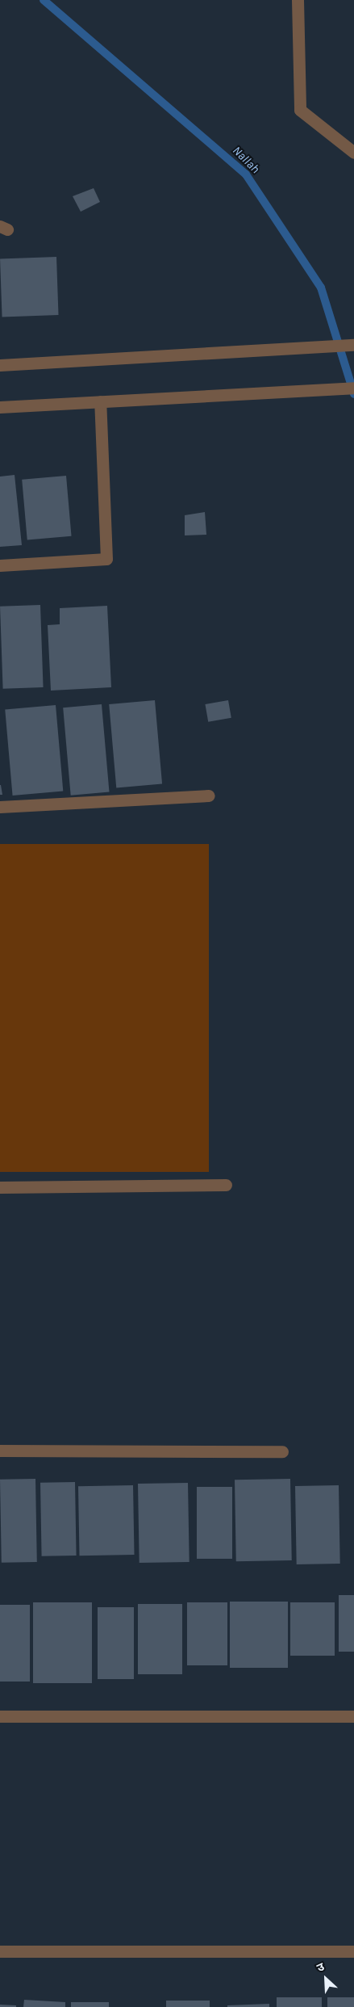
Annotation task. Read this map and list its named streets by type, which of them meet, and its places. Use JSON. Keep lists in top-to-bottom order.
{
  "water": ["Nallah"],
  "north": "top left"
}
